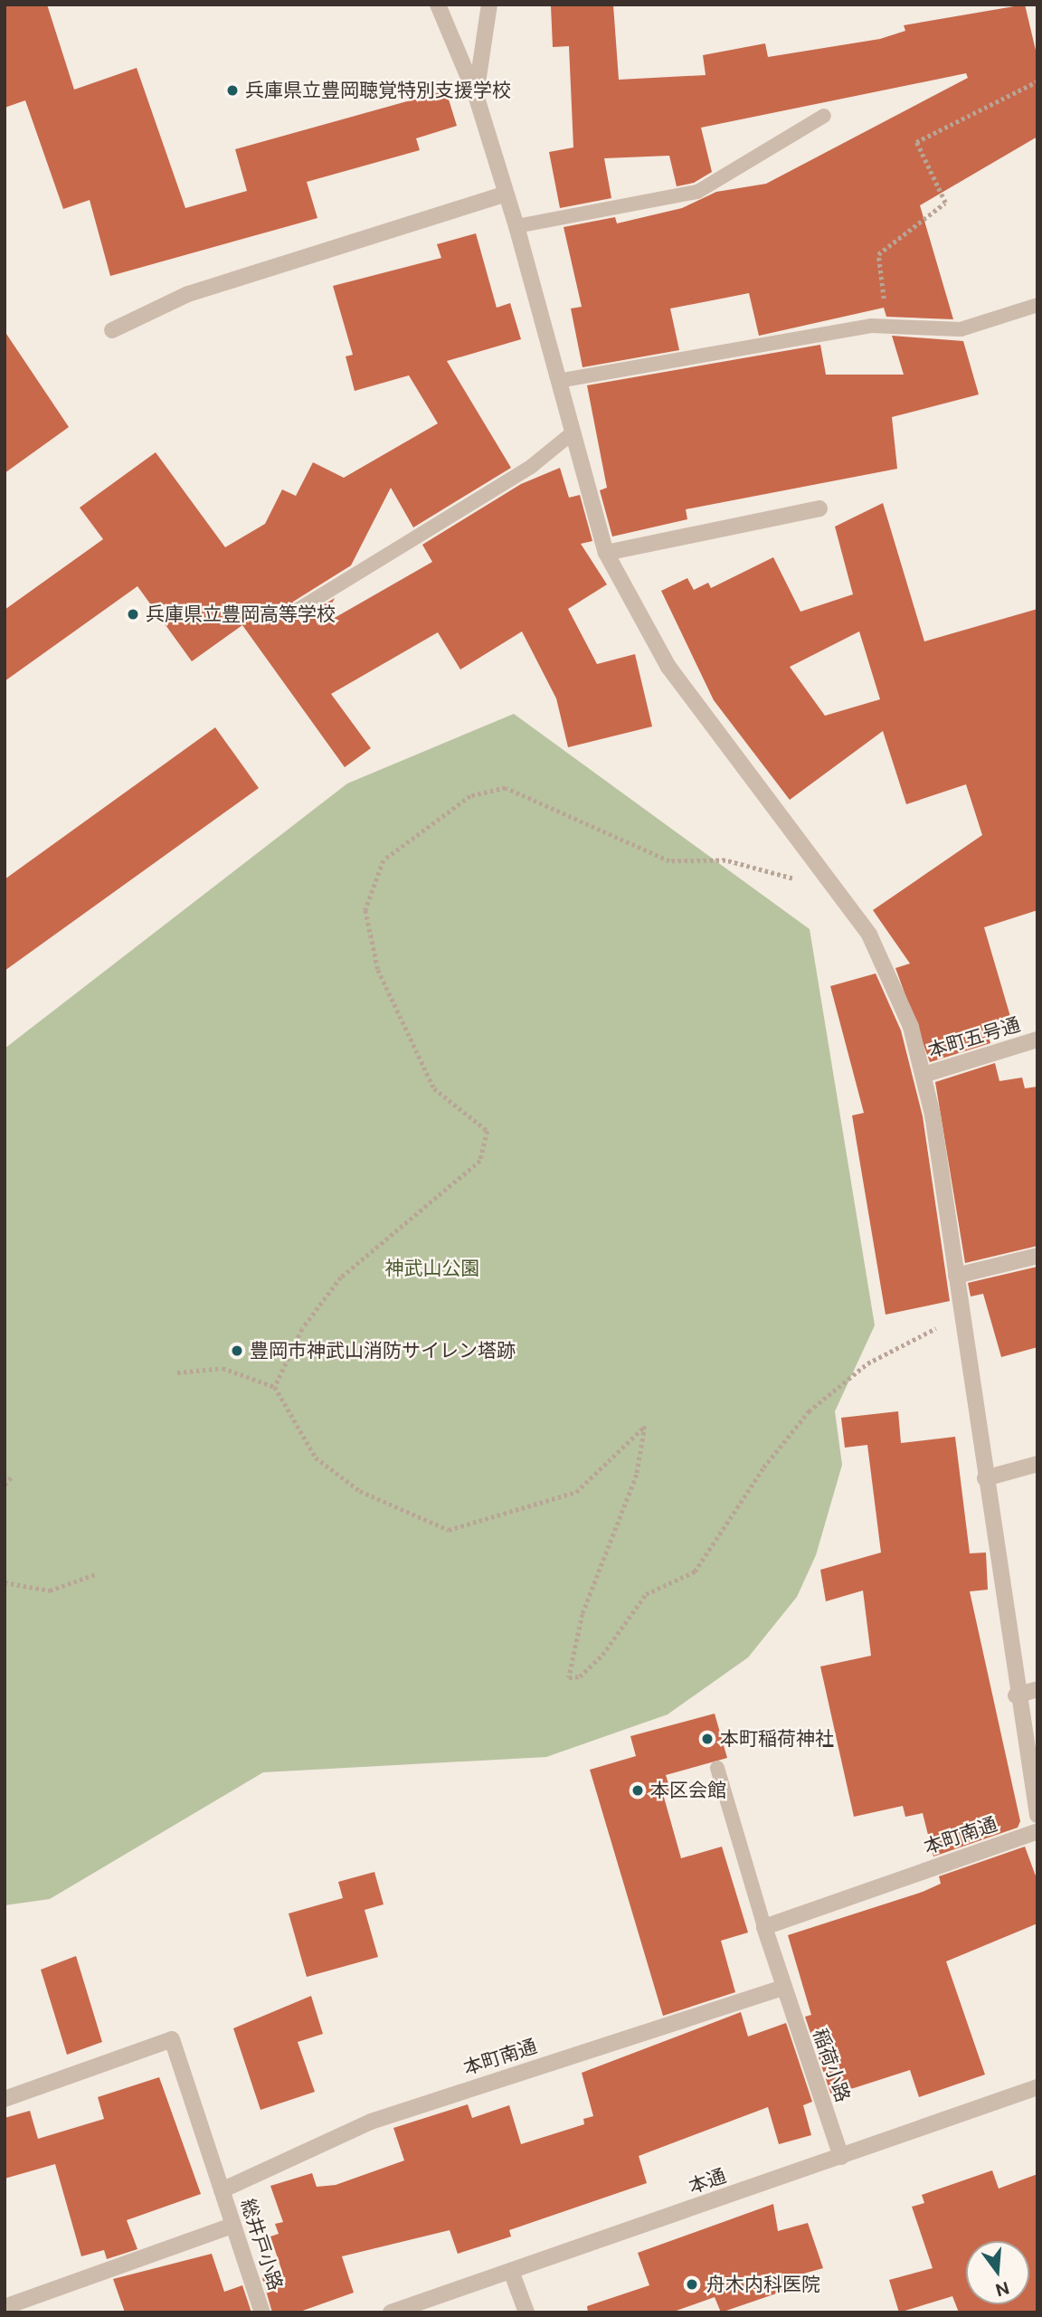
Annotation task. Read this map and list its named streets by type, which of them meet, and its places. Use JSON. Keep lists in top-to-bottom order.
{
  "streets": {
    "street": [
      "本町五号通",
      "本町南通",
      "稲荷小路",
      "本通",
      "総井戸小路"
    ]
  },
  "crossings": [
    ["本町南通", "稲荷小路"],
    ["本町南通", "総井戸小路"],
    ["稲荷小路", "本通"]
  ],
  "parks": ["神武山公園"],
  "places": [
    "兵庫県立豊岡聴覚特別支援学校",
    "兵庫県立豊岡高等学校",
    "豊岡市神武山消防サイレン塔跡",
    "本町稲荷神社",
    "本区会館",
    "舟木内科医院"
  ],
  "north": "bottom"
}
